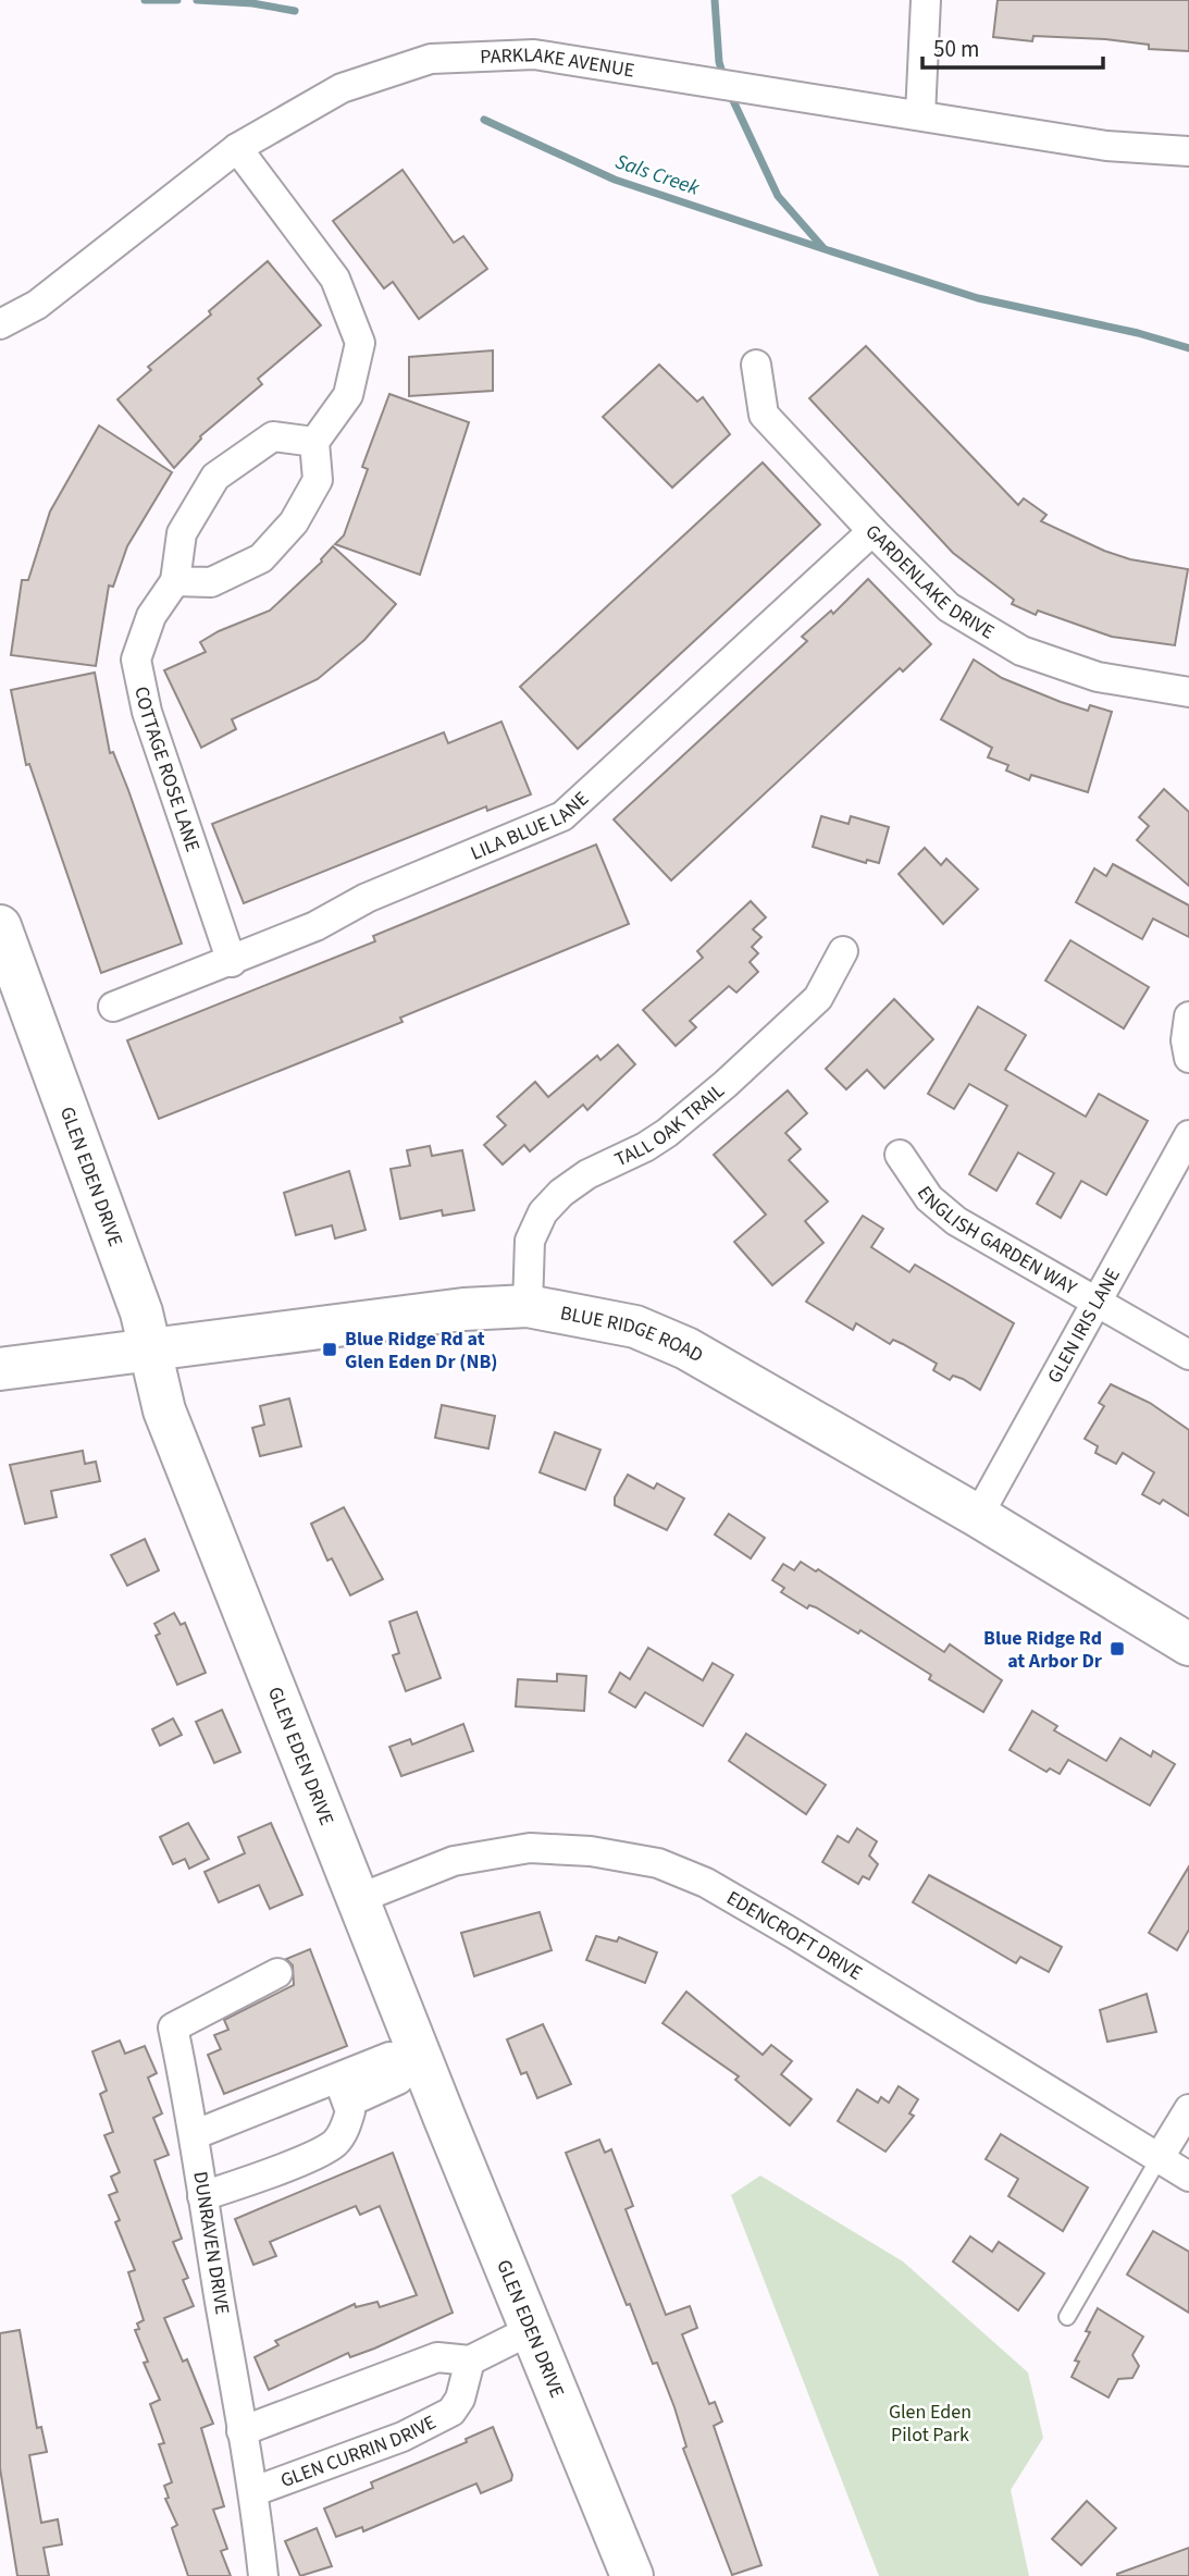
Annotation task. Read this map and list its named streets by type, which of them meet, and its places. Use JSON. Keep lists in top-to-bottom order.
{
  "streets": {
    "main road": ["GLEN EDEN DRIVE", "BLUE RIDGE ROAD"],
    "street": [
      "PARKLAKE AVENUE",
      "GARDENLAKE DRIVE",
      "COTTAGE ROSE LANE",
      "LILA BLUE LANE",
      "TALL OAK TRAIL",
      "ENGLISH GARDEN WAY",
      "GLEN IRIS LANE",
      "EDENCROFT DRIVE",
      "DUNRAVEN DRIVE",
      "GLEN CURRIN DRIVE"
    ]
  },
  "crossings": [
    ["GARDENLAKE DRIVE", "LILA BLUE LANE"],
    ["COTTAGE ROSE LANE", "LILA BLUE LANE"],
    ["TALL OAK TRAIL", "BLUE RIDGE ROAD"],
    ["GLEN EDEN DRIVE", "BLUE RIDGE ROAD"],
    ["GLEN EDEN DRIVE", "EDENCROFT DRIVE"],
    ["ENGLISH GARDEN WAY", "GLEN IRIS LANE"],
    ["GLEN IRIS LANE", "BLUE RIDGE ROAD"],
    ["DUNRAVEN DRIVE", "GLEN CURRIN DRIVE"]
  ],
  "water": ["Sals Creek"],
  "parks": ["Glen Eden Pilot Park"],
  "places": {
    "transit": ["Blue Ridge Rd at Glen Eden Dr (NB)", "Blue Ridge Rd at Arbor Dr"]
  },
  "scale_bar": "50 m"
}
